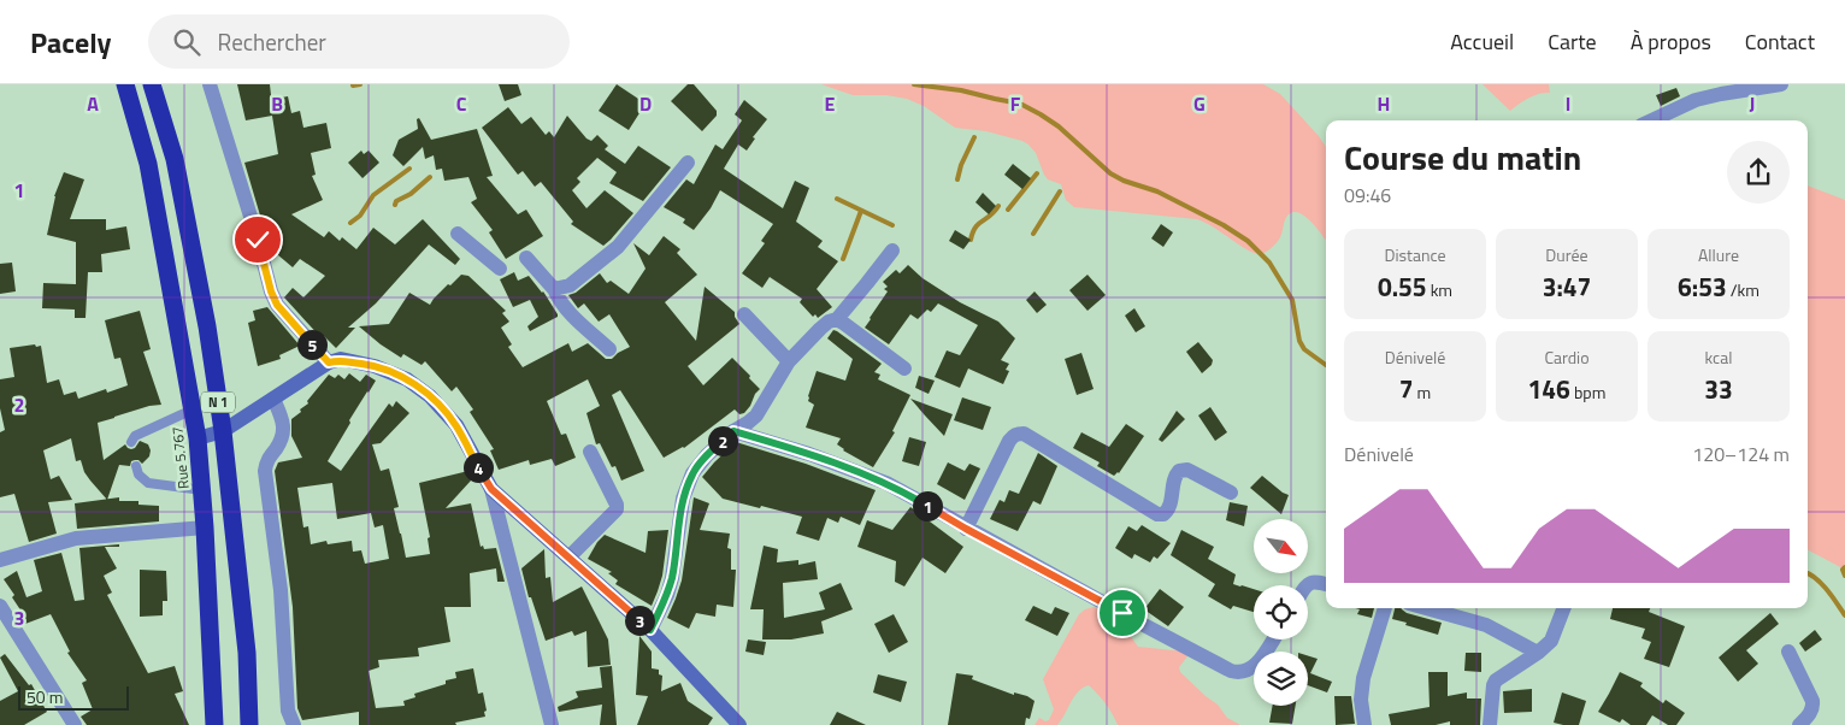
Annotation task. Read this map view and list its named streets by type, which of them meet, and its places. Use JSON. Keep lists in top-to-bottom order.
{
  "streets": {
    "highway": ["N 1", "Rue 5.767"]
  },
  "scale_bar": "50 m",
  "north": "bottom right",
  "page": {
    "header": "Pacely",
    "search": "Rechercher",
    "nav": [
      "Accueil",
      "Carte",
      "À propos",
      "Contact"
    ],
    "heading": ["Course du matin", "09:46"],
    "stats": [
      ["Distance", "0.55 km"],
      ["Durée", "3:47"],
      ["Allure", "6:53 /km"],
      ["Dénivelé", "7 m"],
      ["Cardio", "146 bpm"],
      ["kcal", "33"]
    ],
    "pins": [
      "5",
      "2",
      "4",
      "1",
      "3"
    ],
    "chart": ["Dénivelé", "120–124 m"],
    "scale": "50 m"
  },
  "grid": {
    "columns": [
      "A",
      "B",
      "C",
      "D",
      "E",
      "F",
      "G",
      "H",
      "I",
      "J"
    ],
    "rows": ["1", "2", "3"]
  }
}
